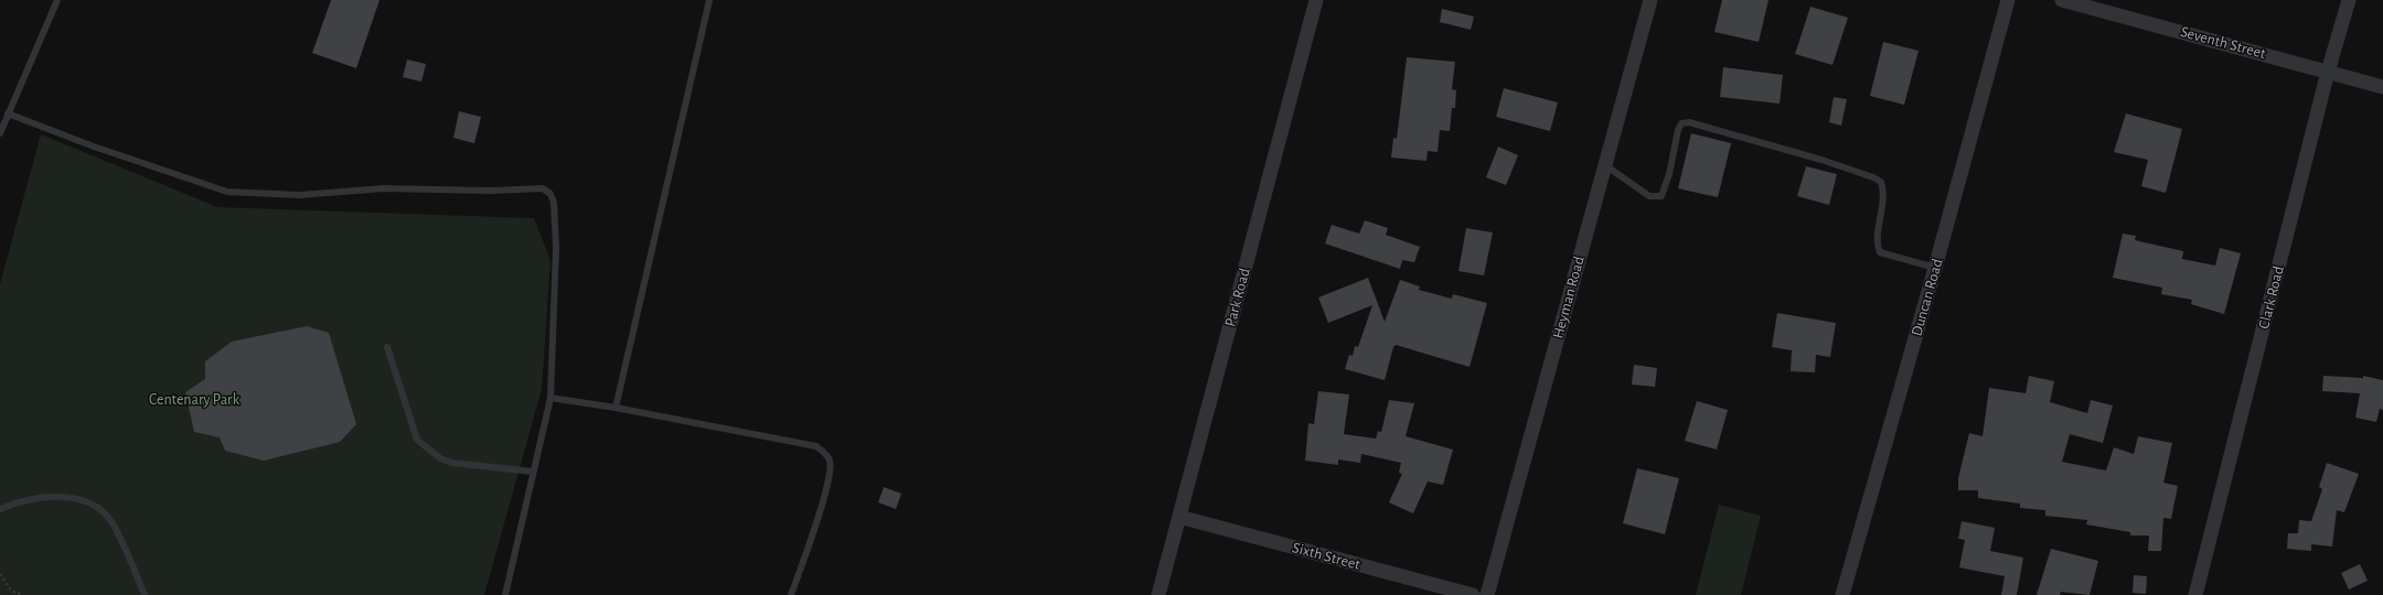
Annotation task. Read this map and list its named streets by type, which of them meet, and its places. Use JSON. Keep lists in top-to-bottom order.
{
  "streets": {
    "street": [
      "Seventh Street",
      "Park Road",
      "Heyman Road",
      "Duncan Road",
      "Clark Road",
      "Sixth Street"
    ]
  },
  "crossings": [
    ["Seventh Street", "Clark Road"],
    ["Park Road", "Sixth Street"]
  ],
  "parks": ["Centenary Park"]
}
